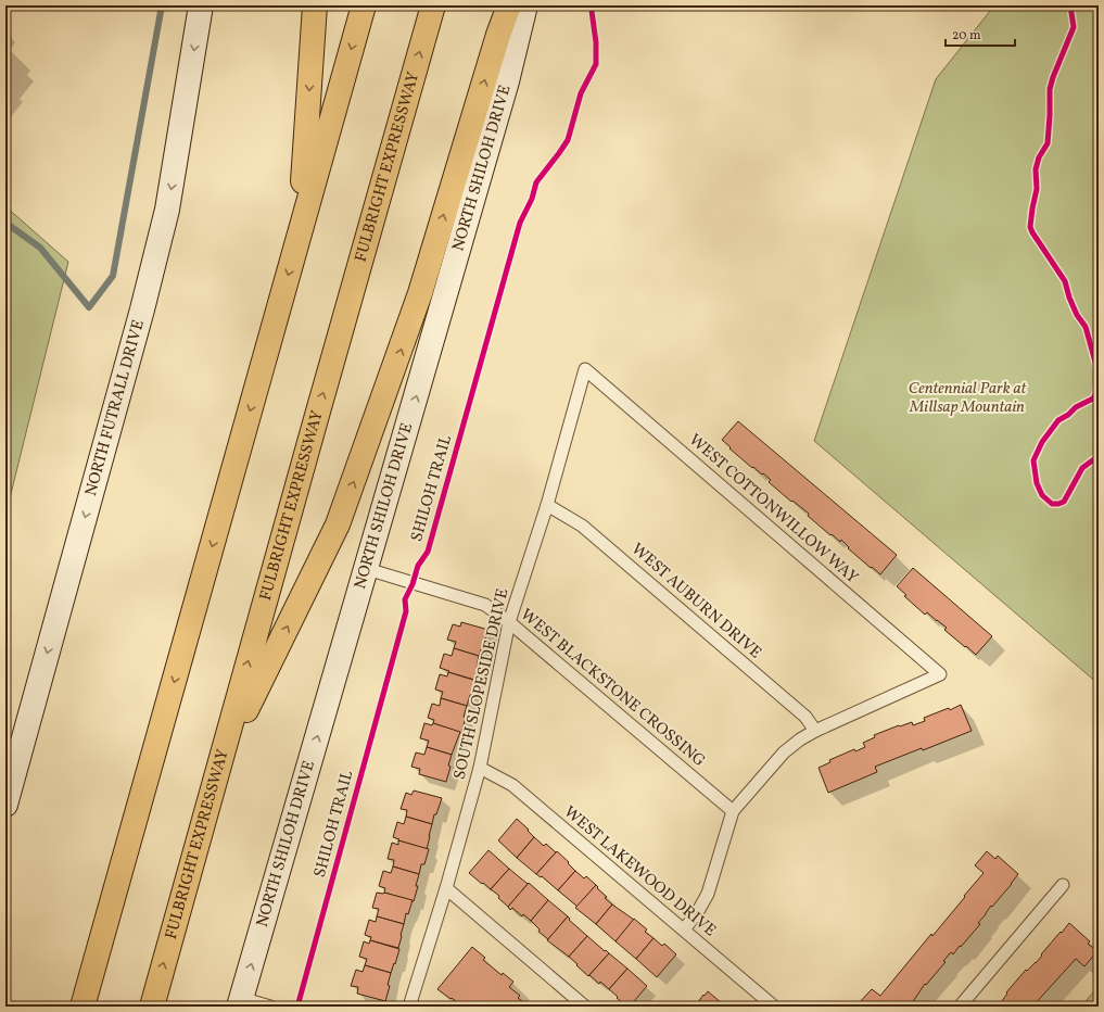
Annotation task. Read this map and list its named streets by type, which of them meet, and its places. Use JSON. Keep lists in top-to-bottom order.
{
  "streets": {
    "highway": ["FULBRIGHT EXPRESSWAY"],
    "main road": ["NORTH SHILOH DRIVE", "NORTH FUTRALL DRIVE"],
    "lane": [
      "WEST COTTONWILLOW WAY",
      "WEST AUBURN DRIVE",
      "SOUTH SLOPESIDE DRIVE",
      "WEST BLACKSTONE CROSSING",
      "WEST LAKEWOOD DRIVE"
    ],
    "cycle path": ["SHILOH TRAIL"]
  },
  "crossings": [
    ["NORTH SHILOH DRIVE", "WEST BLACKSTONE CROSSING"],
    ["WEST COTTONWILLOW WAY", "WEST AUBURN DRIVE"],
    ["WEST COTTONWILLOW WAY", "SOUTH SLOPESIDE DRIVE"],
    ["WEST AUBURN DRIVE", "SOUTH SLOPESIDE DRIVE"],
    ["SOUTH SLOPESIDE DRIVE", "WEST BLACKSTONE CROSSING"],
    ["SOUTH SLOPESIDE DRIVE", "WEST LAKEWOOD DRIVE"]
  ],
  "one_way": ["NORTH SHILOH DRIVE", "NORTH FUTRALL DRIVE"],
  "parks": ["Centennial Park at Millsap Mountain"],
  "scale_bar": "20 m"
}
